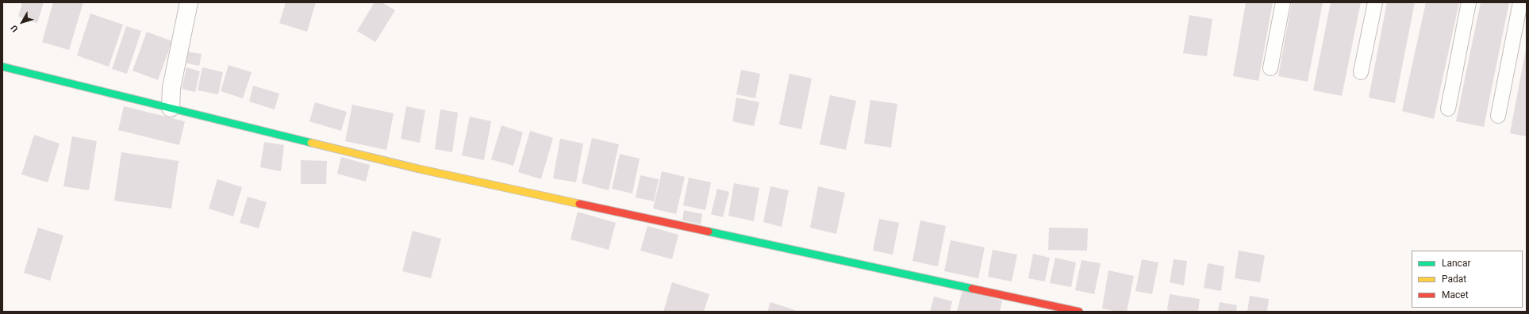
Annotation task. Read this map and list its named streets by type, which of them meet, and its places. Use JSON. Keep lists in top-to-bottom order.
{
  "legend": ["Lancar", "Padat", "Macet"],
  "north": "bottom left"
}
